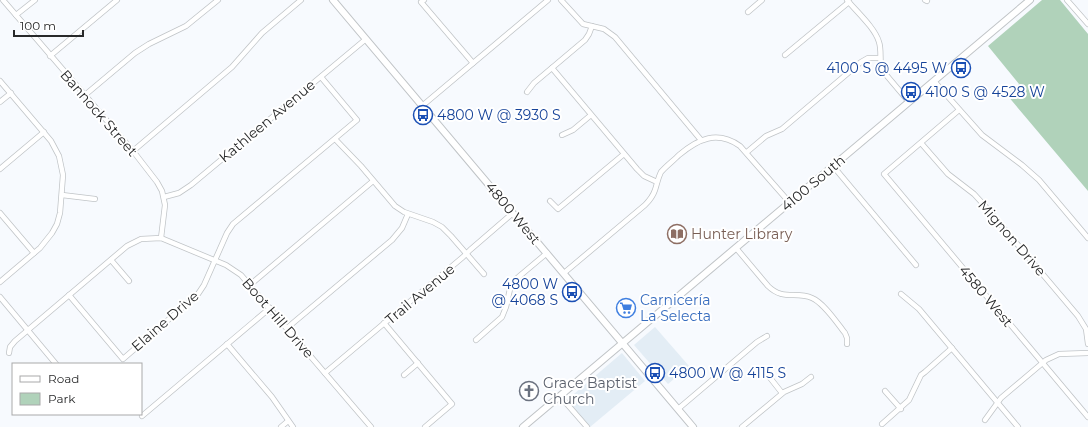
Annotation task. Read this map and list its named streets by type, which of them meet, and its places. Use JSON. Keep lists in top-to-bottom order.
{
  "streets": {
    "main road": ["4100 South", "4800 West"],
    "street": [
      "Bannock Street",
      "Kathleen Avenue",
      "Mignon Drive",
      "Trail Avenue",
      "4580 West",
      "Boot Hill Drive",
      "Elaine Drive"
    ]
  },
  "crossings": [
    ["Bannock Street", "Kathleen Avenue"],
    ["Bannock Street", "Boot Hill Drive"],
    ["Kathleen Avenue", "4800 West"],
    ["Kathleen Avenue", "Elaine Drive"],
    ["4100 South", "4800 West"],
    ["4800 West", "Trail Avenue"],
    ["Mignon Drive", "4580 West"],
    ["Trail Avenue", "Boot Hill Drive"],
    ["Boot Hill Drive", "Elaine Drive"]
  ],
  "places": {
    "bus stop": [
      "4100 S @ 4495 W",
      "4100 S @ 4528 W",
      "4800 W @ 3930 S",
      "4800 W @ 4068 S",
      "4800 W @ 4115 S"
    ],
    "library": ["Hunter Library"],
    "supermarket": ["Carnicería La Selecta"],
    "church": ["Grace Baptist Church"]
  },
  "legend": ["Road", "Park"],
  "scale_bar": "100 m"
}
